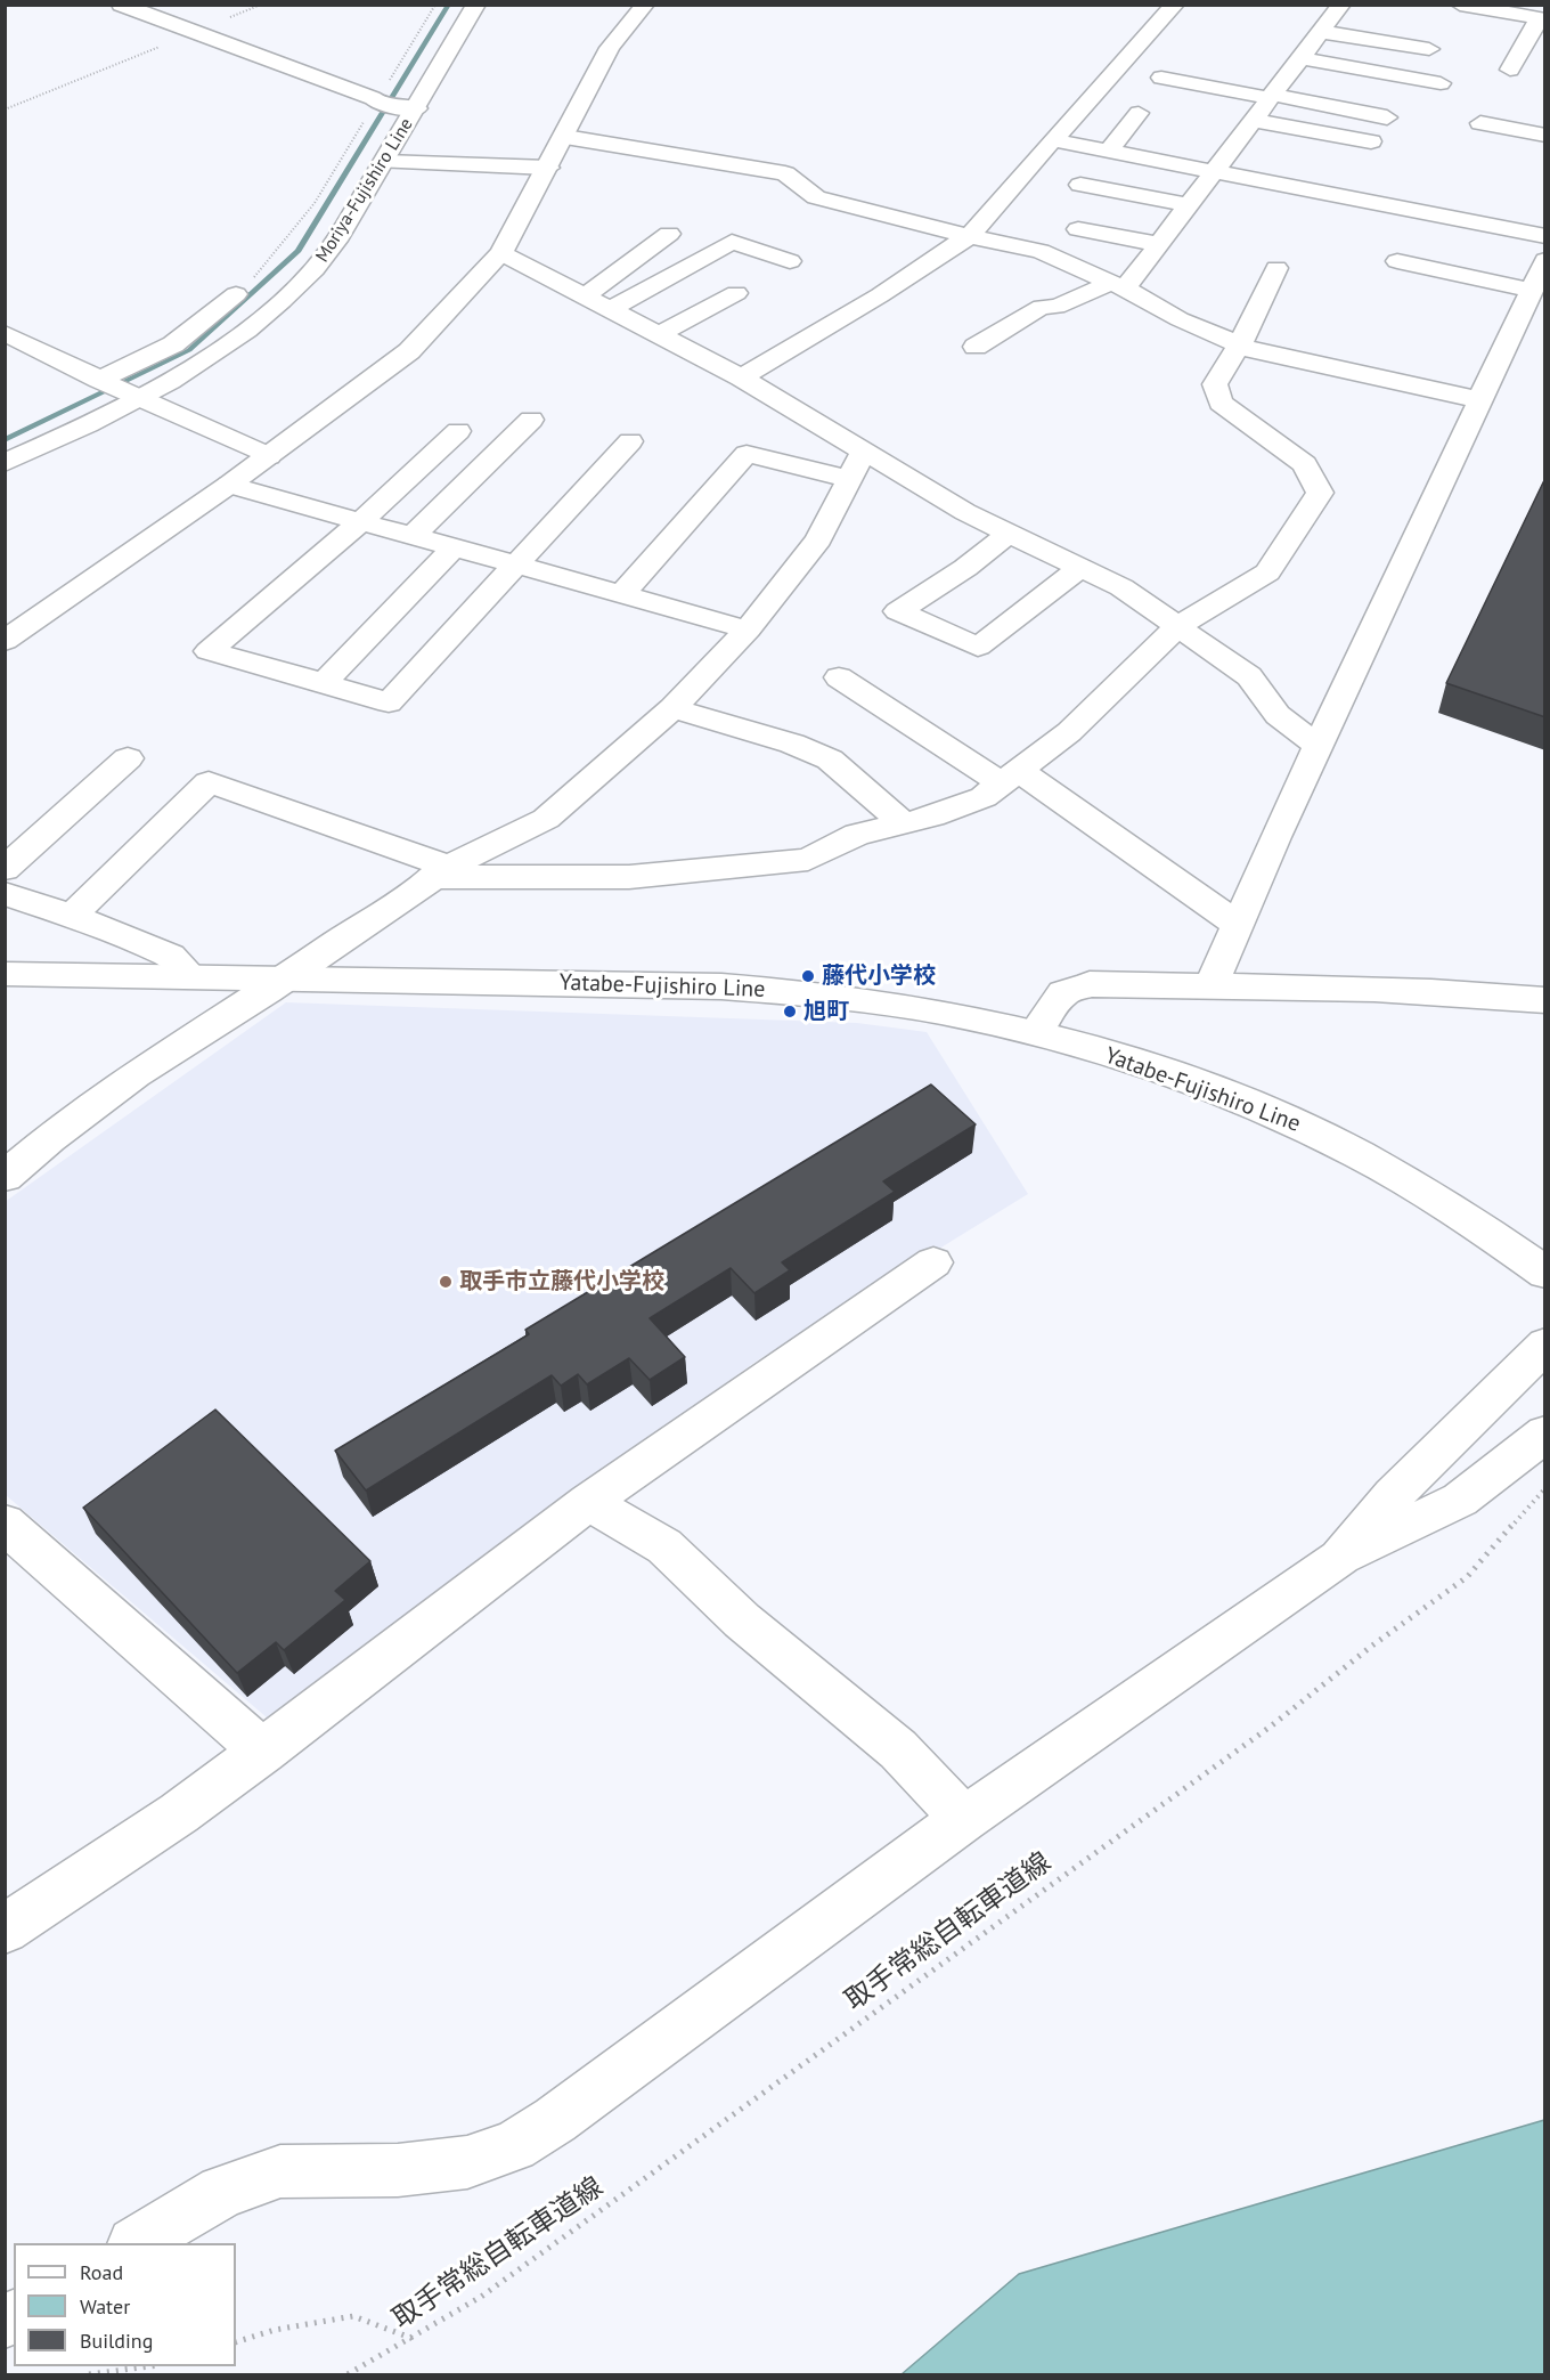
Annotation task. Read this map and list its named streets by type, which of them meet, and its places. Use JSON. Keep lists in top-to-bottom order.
{
  "streets": {
    "street": ["Moriya-Fujishiro Line", "Yatabe-Fujishiro Line"],
    "path": ["取手常総自転車道線"]
  },
  "places": ["藤代小学校", "旭町", "取手市立藤代小学校"],
  "legend": ["Road", "Water", "Building"]
}
